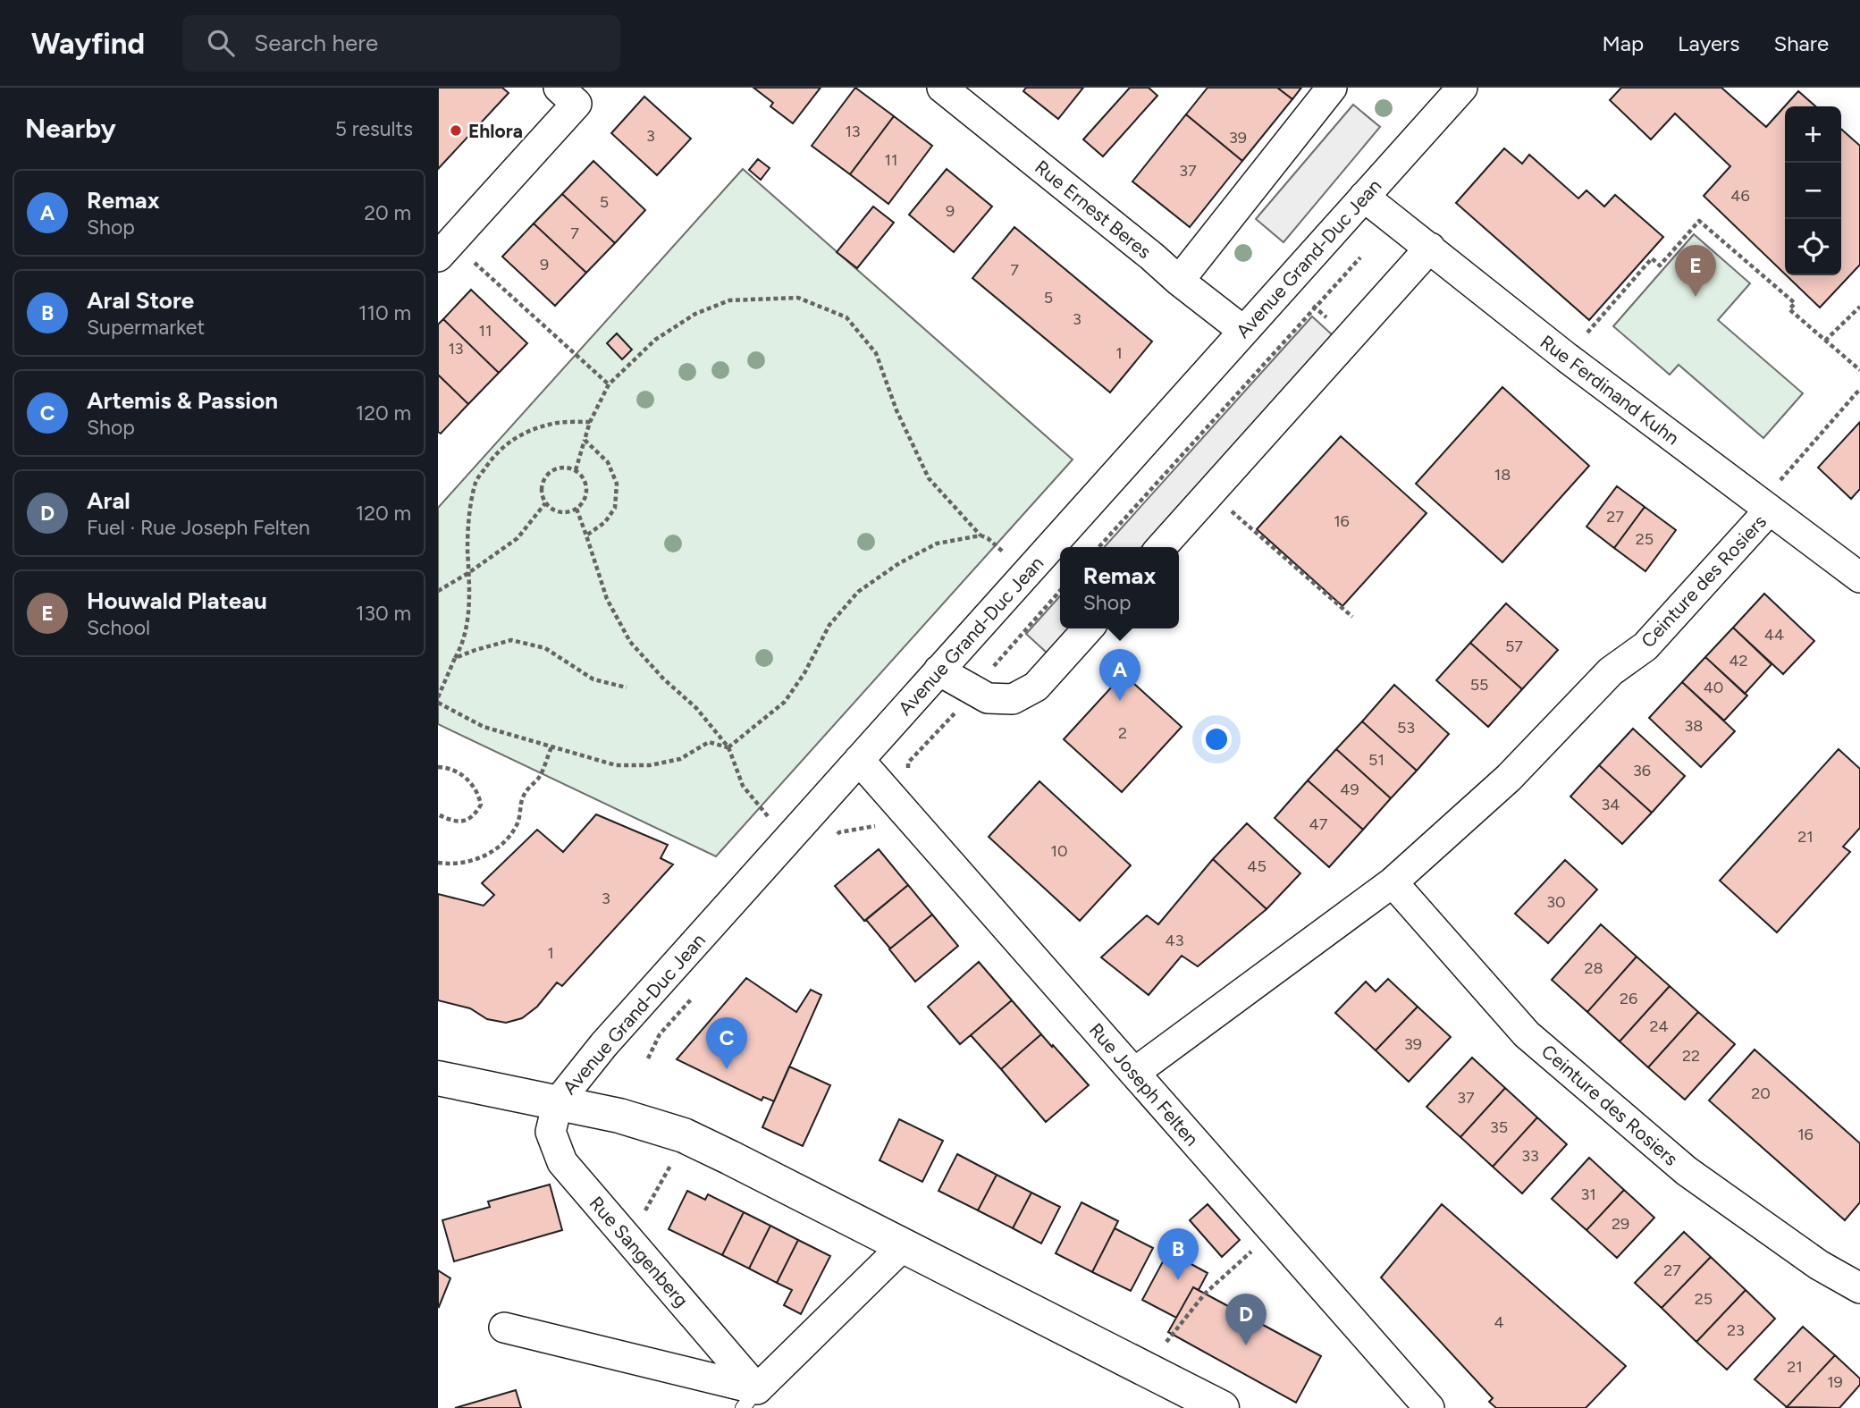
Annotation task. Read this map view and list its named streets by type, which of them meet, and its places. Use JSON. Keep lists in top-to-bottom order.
{
  "streets": {
    "street": [
      "Rue Ernest Beres",
      "Avenue Grand-Duc Jean",
      "Rue Ferdinand Kuhn",
      "Ceinture des Rosiers",
      "Rue Joseph Felten",
      "Rue Sangenberg"
    ]
  },
  "crossings": [
    ["Rue Ernest Beres", "Avenue Grand-Duc Jean"],
    ["Avenue Grand-Duc Jean", "Rue Ferdinand Kuhn"],
    ["Avenue Grand-Duc Jean", "Rue Joseph Felten"],
    ["Avenue Grand-Duc Jean", "Rue Sangenberg"],
    ["Rue Ferdinand Kuhn", "Ceinture des Rosiers"],
    ["Ceinture des Rosiers", "Rue Joseph Felten"]
  ],
  "places": ["Ehlora"],
  "house_numbers": [
    "13",
    "3",
    "39",
    "11",
    "37",
    "46",
    "5",
    "9",
    "7",
    "9",
    "7",
    "5",
    "3",
    "11",
    "13",
    "1",
    "18",
    "27",
    "16",
    "25",
    "44",
    "57",
    "42",
    "55",
    "40",
    "38",
    "53",
    "2",
    "51",
    "36",
    "49",
    "34",
    "47",
    "21",
    "10",
    "45",
    "3",
    "30",
    "43",
    "1",
    "28",
    "26",
    "24",
    "39",
    "22",
    "20",
    "37",
    "35",
    "16",
    "33",
    "31",
    "29",
    "27",
    "25",
    "4",
    "23",
    "21",
    "19"
  ],
  "page": {
    "header": "Wayfind",
    "search": "Search here",
    "nav": ["Map", "Layers", "Share"],
    "heading": ["Nearby", "5 results"],
    "map_buttons": ["+", "−"],
    "list": [
      {
        "mark": "A",
        "name": "Remax",
        "note": "Shop",
        "value": "20 m"
      },
      {
        "mark": "B",
        "name": "Aral Store",
        "note": "Supermarket",
        "value": "110 m"
      },
      {
        "mark": "C",
        "name": "Artemis & Passion",
        "note": "Shop",
        "value": "120 m"
      },
      {
        "mark": "D",
        "name": "Aral",
        "note": "Fuel · Rue Joseph Felten",
        "value": "120 m"
      },
      {
        "mark": "E",
        "name": "Houwald Plateau",
        "note": "School",
        "value": "130 m"
      }
    ],
    "pins": [
      "E",
      "A",
      "C",
      "B",
      "D"
    ],
    "popup": ["Remax", "Shop"]
  }
}
